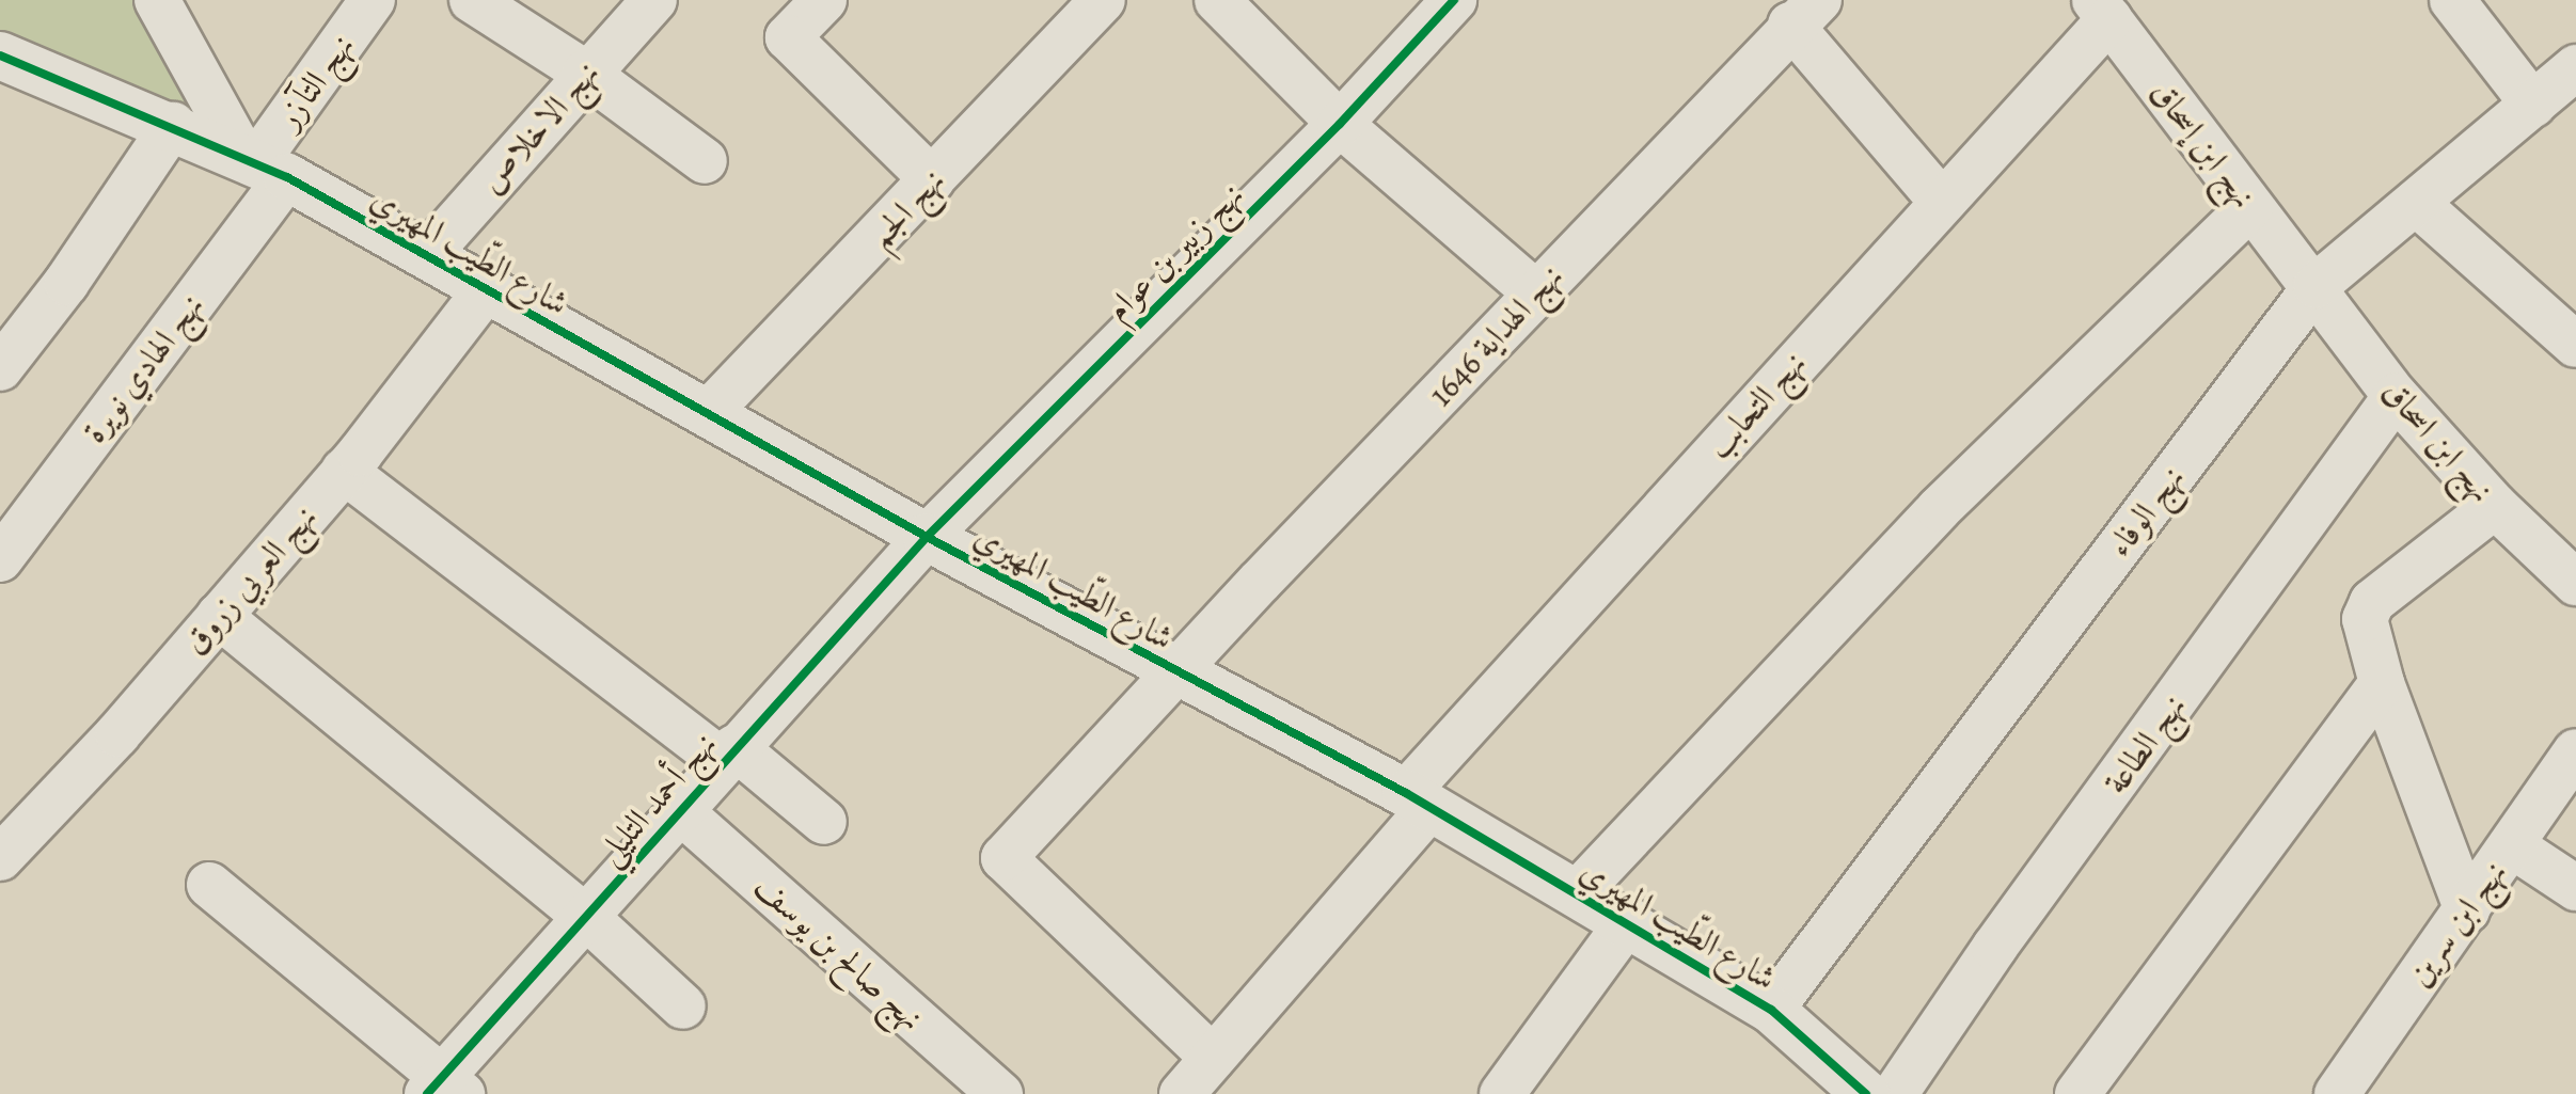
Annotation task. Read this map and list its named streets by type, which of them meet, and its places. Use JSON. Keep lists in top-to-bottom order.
{
  "streets": {
    "street": [
      "نهج التآزر",
      "نهج الاخلاص",
      "نهج ابن إسحاق",
      "نهج الجم",
      "شارع الطّيب المهيري",
      "نهج زبير بن عوام",
      "نهج الهداية 1646",
      "نهج الهادي نويرة",
      "نهج التحابب",
      "نهج ابن اسحاق",
      "نهج الوفاء",
      "نهج العربي زروق",
      "نهج الطاعة",
      "نهج أحمد التليلي",
      "نهج ابن سرين",
      "نهج صالح بن يوسف"
    ]
  },
  "crossings": [
    ["نهج التآزر", "شارع الطّيب المهيري"],
    ["نهج التآزر", "نهج الهادي نويرة"],
    ["نهج الاخلاص", "شارع الطّيب المهيري"],
    ["نهج ابن إسحاق", "نهج التحابب"],
    ["نهج ابن إسحاق", "نهج ابن اسحاق"],
    ["نهج ابن إسحاق", "نهج الوفاء"],
    ["نهج الجم", "شارع الطّيب المهيري"],
    ["شارع الطّيب المهيري", "نهج زبير بن عوام"],
    ["شارع الطّيب المهيري", "نهج الهداية 1646"],
    ["شارع الطّيب المهيري", "نهج الهادي نويرة"],
    ["شارع الطّيب المهيري", "نهج التحابب"],
    ["شارع الطّيب المهيري", "نهج الوفاء"],
    ["شارع الطّيب المهيري", "نهج العربي زروق"],
    ["شارع الطّيب المهيري", "نهج أحمد التليلي"],
    ["نهج زبير بن عوام", "نهج أحمد التليلي"],
    ["نهج ابن اسحاق", "نهج الوفاء"],
    ["نهج ابن اسحاق", "نهج الطاعة"],
    ["نهج أحمد التليلي", "نهج صالح بن يوسف"]
  ]
}
